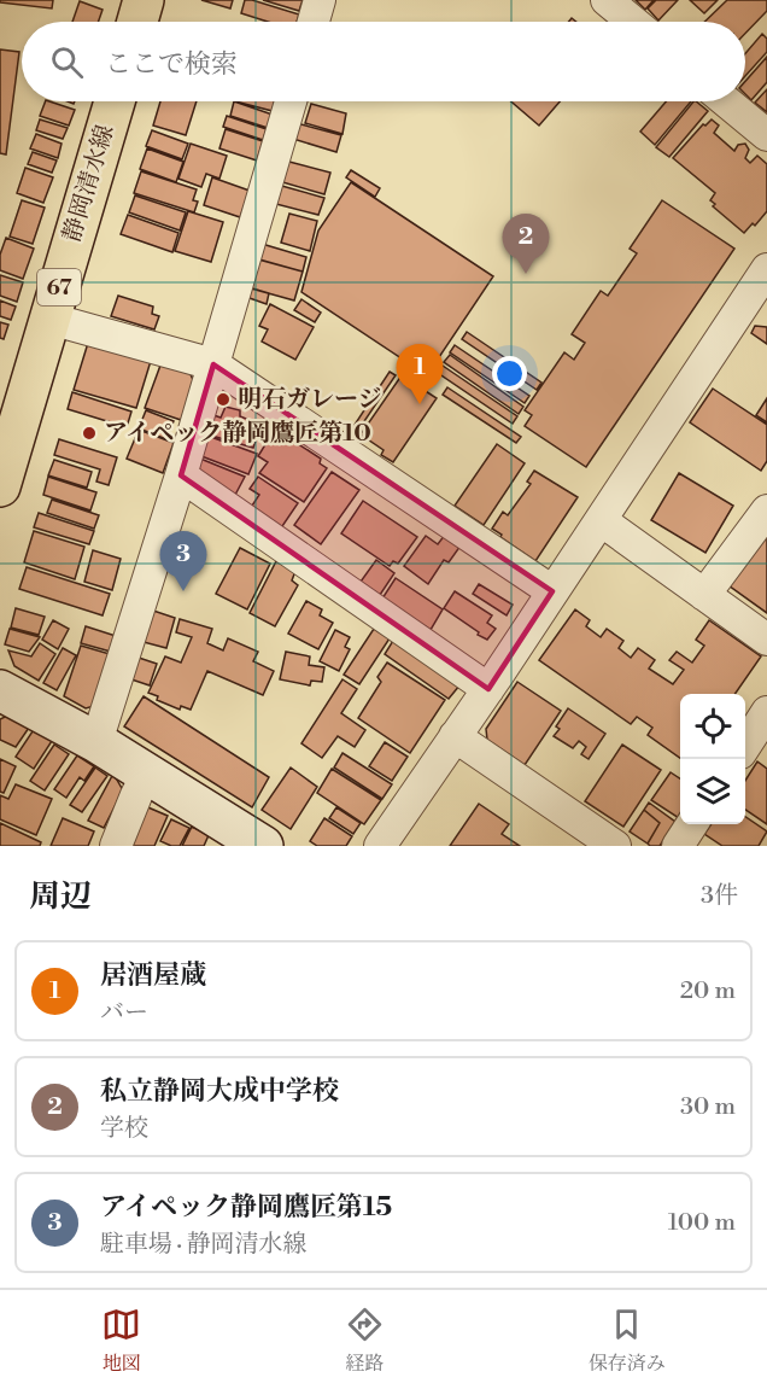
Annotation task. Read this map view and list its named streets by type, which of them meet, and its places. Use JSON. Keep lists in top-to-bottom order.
{
  "streets": {
    "main road": ["静岡清水線", "67"]
  },
  "places": ["明石ガレージ", "アイペック静岡鷹匠第10"],
  "page": {
    "search": "ここで検索",
    "pins": ["2", "1", "3"],
    "heading": ["周辺", "3件"],
    "list": [
      {
        "mark": "1",
        "name": "居酒屋蔵",
        "note": "バー",
        "value": "20 m"
      },
      {
        "mark": "2",
        "name": "私立静岡大成中学校",
        "note": "学校",
        "value": "30 m"
      },
      {
        "mark": "3",
        "name": "アイペック静岡鷹匠第15",
        "note": "駐車場 · 静岡清水線",
        "value": "100 m"
      }
    ],
    "nav": ["地図", "経路", "保存済み"]
  }
}
